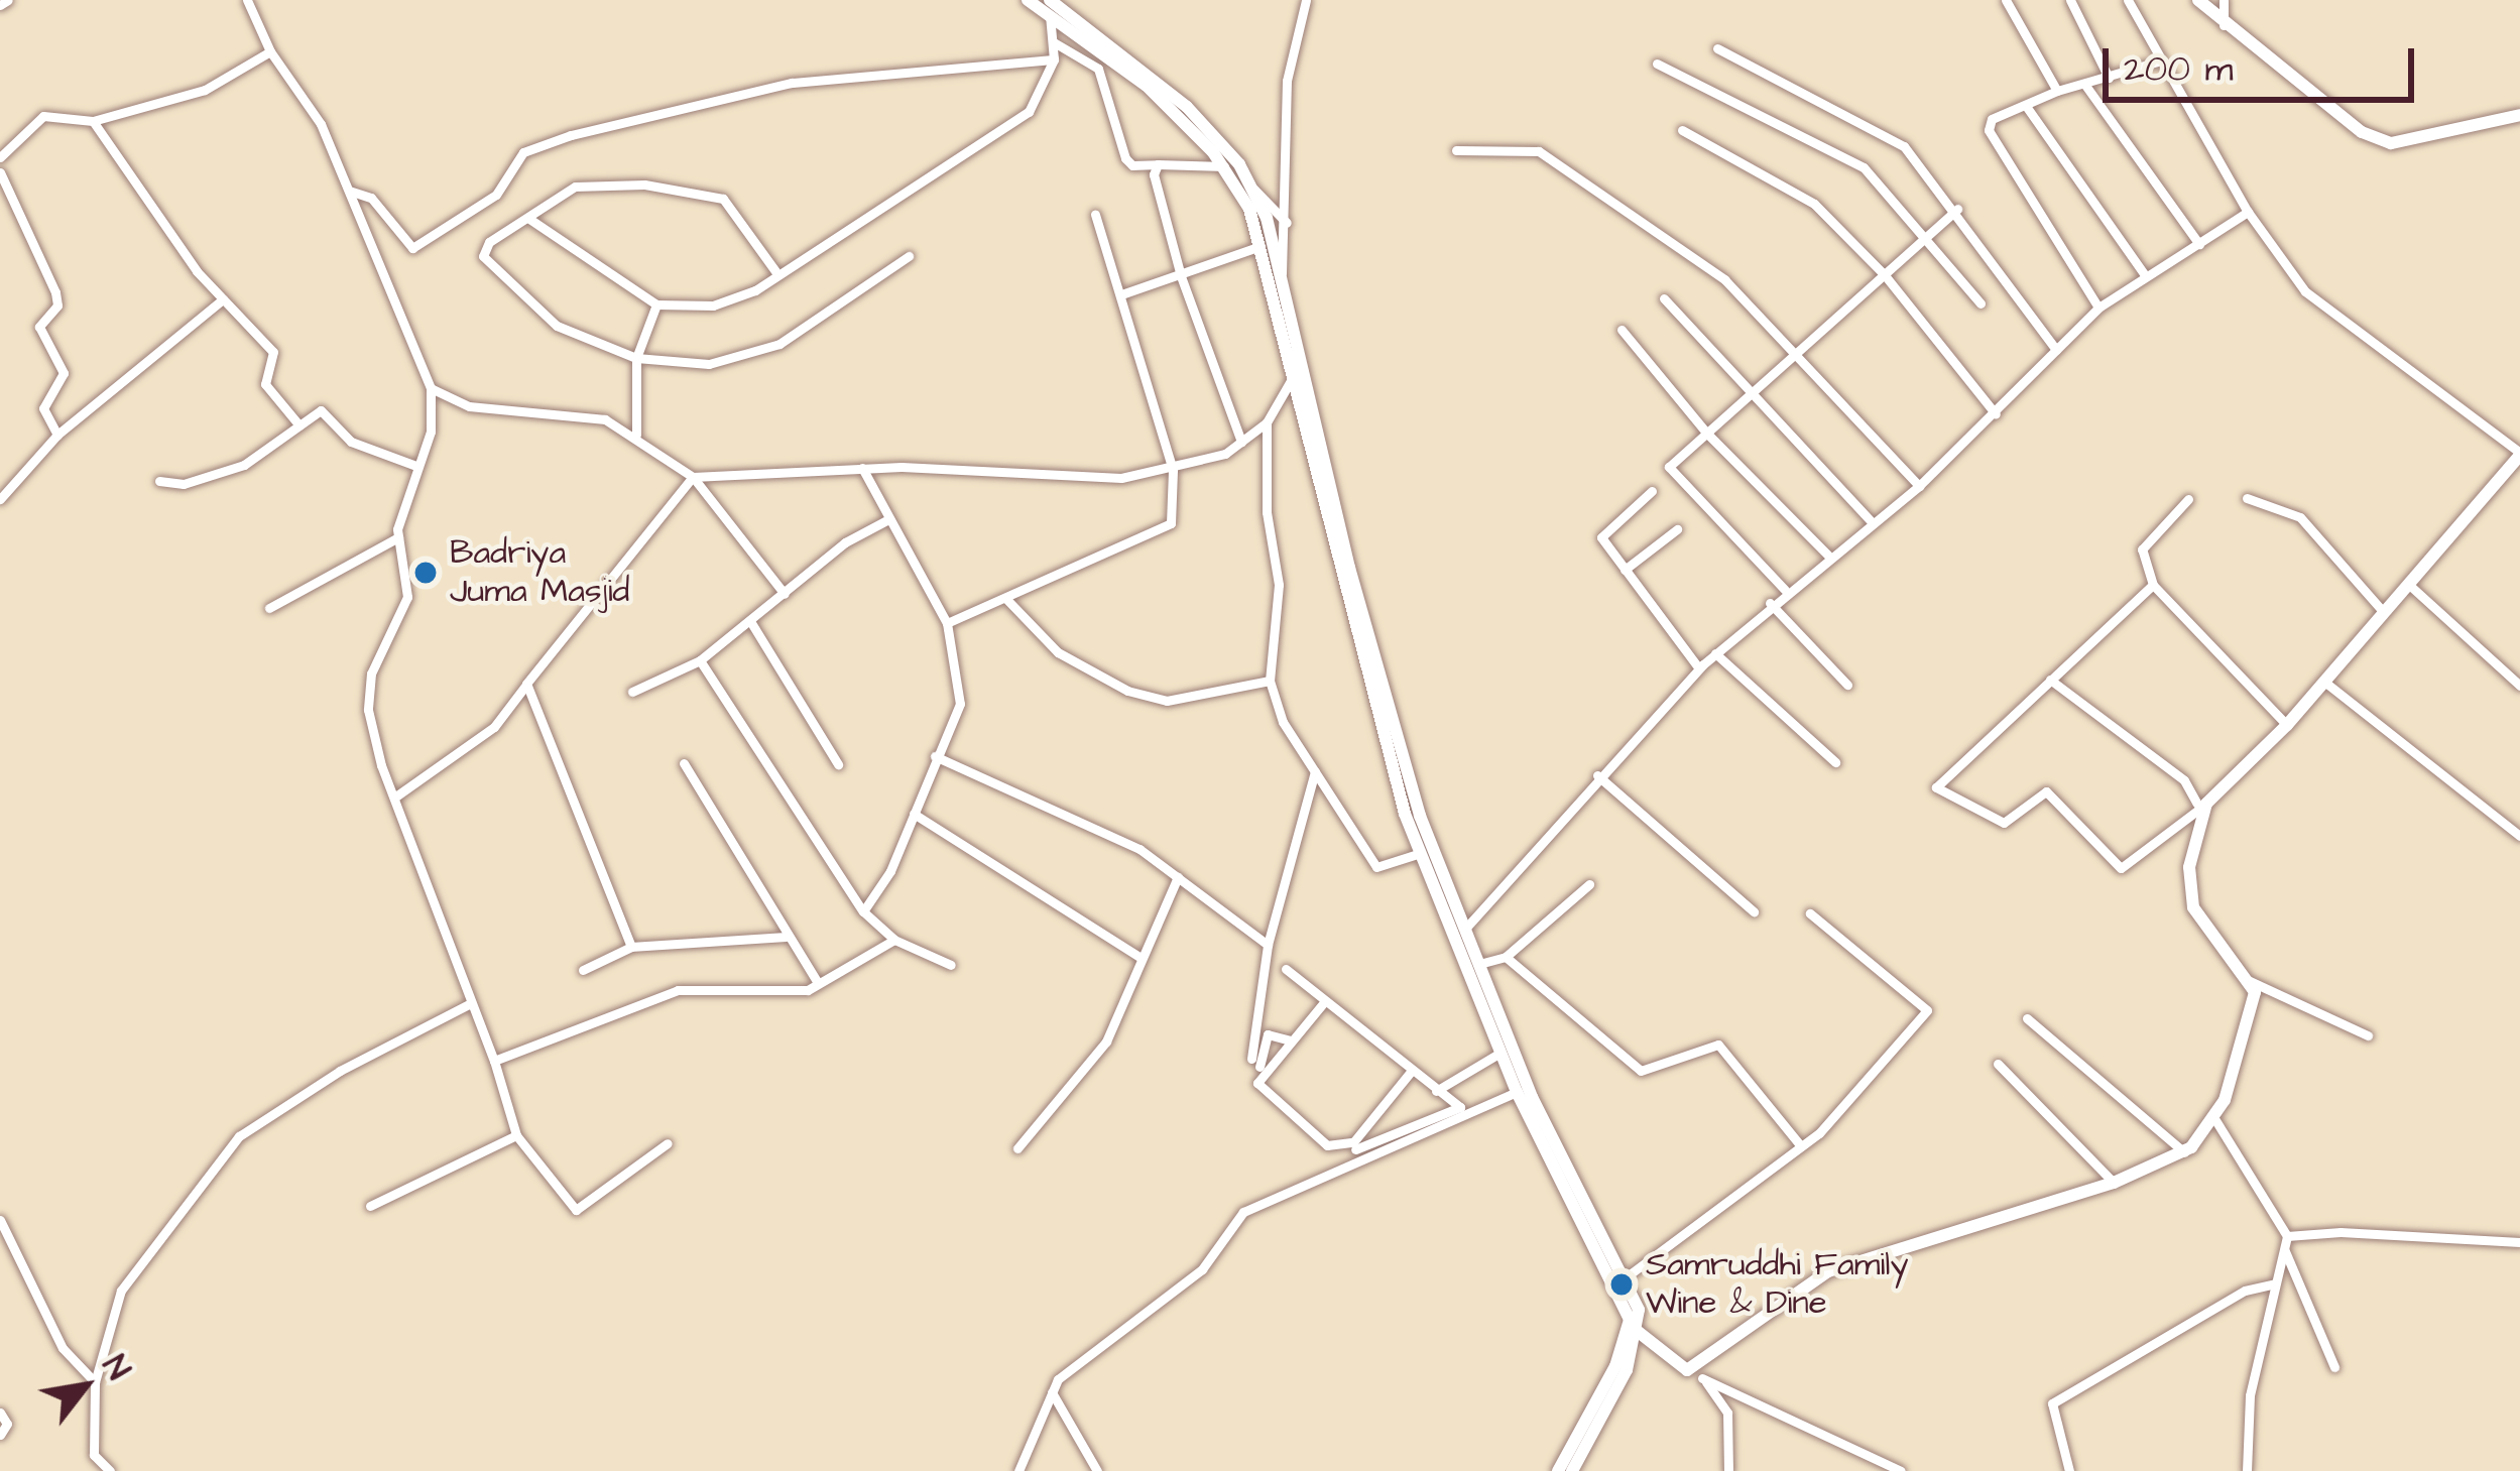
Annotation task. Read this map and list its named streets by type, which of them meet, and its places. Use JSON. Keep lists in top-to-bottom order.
{
  "places": ["Badriya Juma Masjid", "Samruddhi Family Wine & Dine"],
  "scale_bar": "200 m",
  "north": "top right"
}
